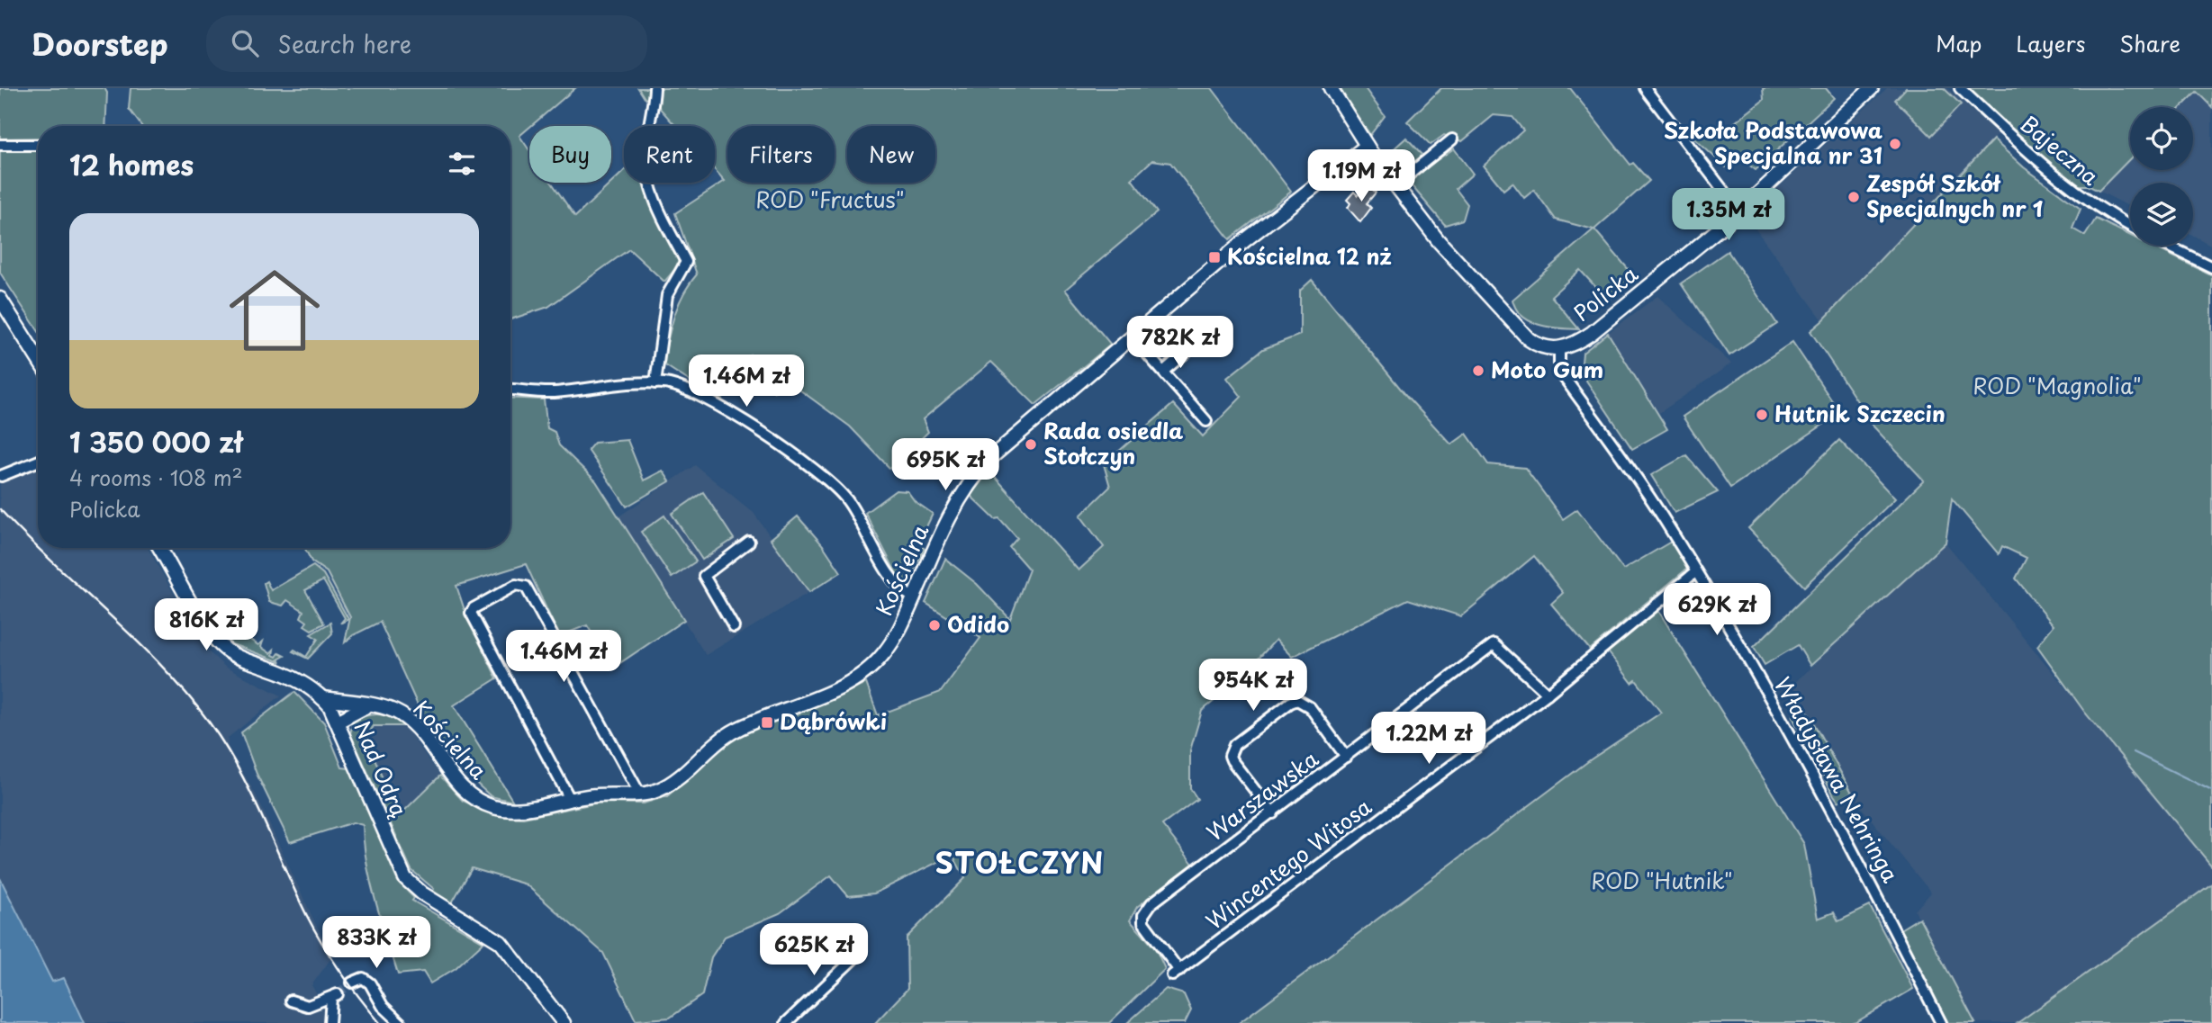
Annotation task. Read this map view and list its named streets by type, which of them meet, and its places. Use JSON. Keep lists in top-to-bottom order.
{
  "streets": {
    "street": [
      "Bajeczna",
      "Policka",
      "Kościelna",
      "Nad Odrą",
      "Władysława Nehringa",
      "Warszawska",
      "Wincentego Witosa"
    ]
  },
  "crossings": [
    ["Policka", "Władysława Nehringa"],
    ["Kościelna", "Nad Odrą"],
    ["Władysława Nehringa", "Wincentego Witosa"],
    ["Warszawska", "Wincentego Witosa"]
  ],
  "districts": ["STOŁCZYN"],
  "parks": ["ROD \"Fructus\"", "ROD \"Magnolia\"", "ROD \"Hutnik\""],
  "places": {
    "other": [
      "Szkoła Podstawowa Specjalna nr 31",
      "Zespół Szkół Specjalnych nr 1",
      "Moto Gum",
      "Hutnik Szczecin",
      "Rada osiedla Stołczyn",
      "Odido"
    ],
    "transit": ["Kościelna 12 nż", "Dąbrówki"]
  },
  "page": {
    "header": "Doorstep",
    "search": "Search here",
    "nav": ["Map", "Layers", "Share"],
    "chip": [
      "Buy",
      "Rent",
      "Filters",
      "New"
    ],
    "heading": "12 homes",
    "price": [
      "1.19M zł",
      "1.35M zł",
      "782K zł",
      "1.46M zł",
      "695K zł",
      "629K zł",
      "816K zł",
      "1.46M zł",
      "954K zł",
      "1.22M zł",
      "833K zł",
      "625K zł"
    ],
    "list": [
      {
        "name": "1 350 000 zł",
        "note": "4 rooms · 108 m² · Policka"
      }
    ]
  }
}
